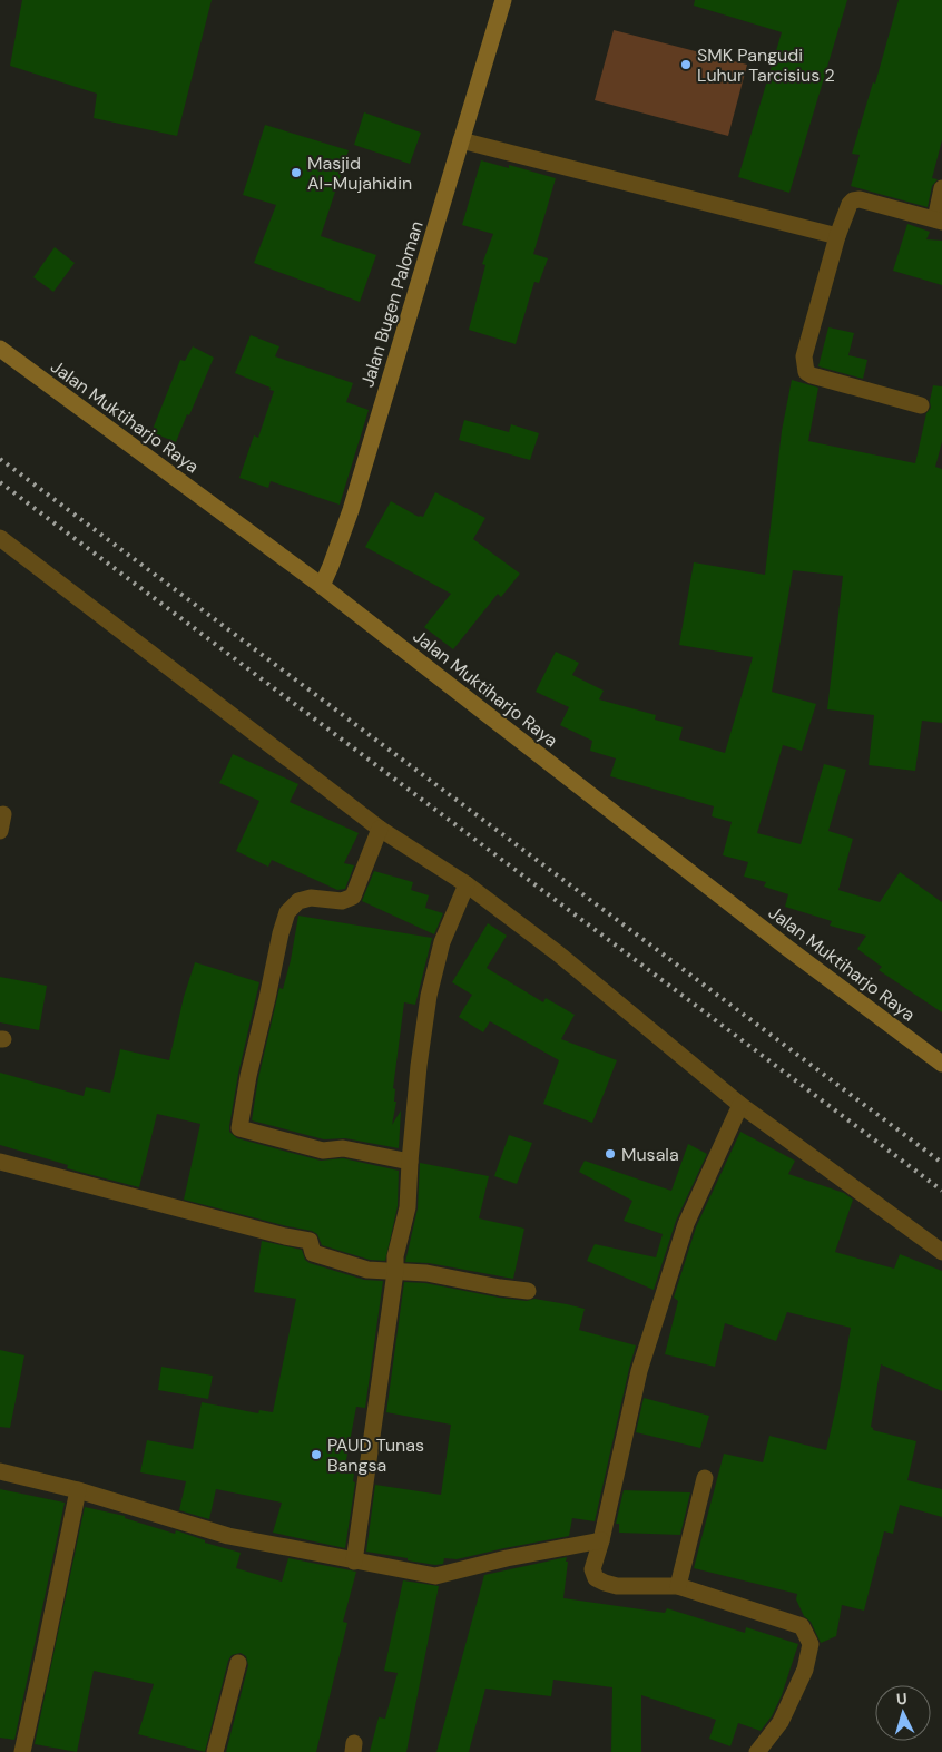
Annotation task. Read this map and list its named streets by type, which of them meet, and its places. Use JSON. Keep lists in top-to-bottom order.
{
  "streets": {
    "street": ["Jalan Bugen Paloman", "Jalan Muktiharjo Raya"]
  },
  "crossings": [
    ["Jalan Bugen Paloman", "Jalan Muktiharjo Raya"]
  ],
  "places": [
    "SMK Pangudi Luhur Tarcisius 2",
    "Masjid Al-Mujahidin",
    "Musala",
    "PAUD Tunas Bangsa"
  ],
  "north": "top"
}
